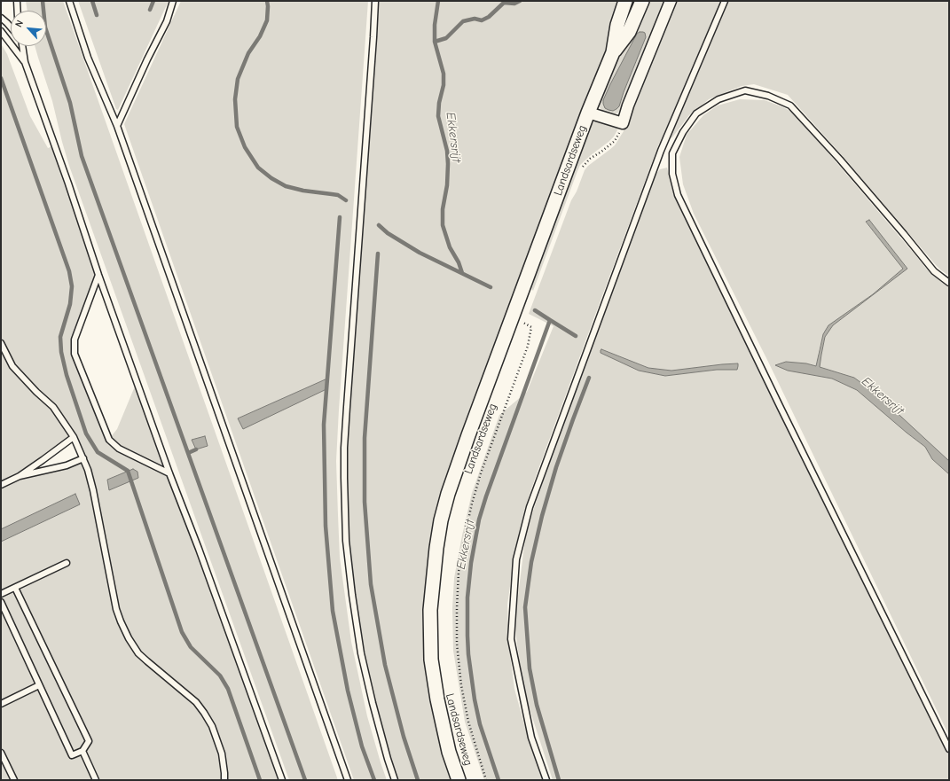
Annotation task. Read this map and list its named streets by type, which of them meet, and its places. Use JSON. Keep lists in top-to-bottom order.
{
  "streets": {
    "street": ["Landsardseweg"]
  },
  "water": ["Ekkersrijt"],
  "north": "top left"
}
